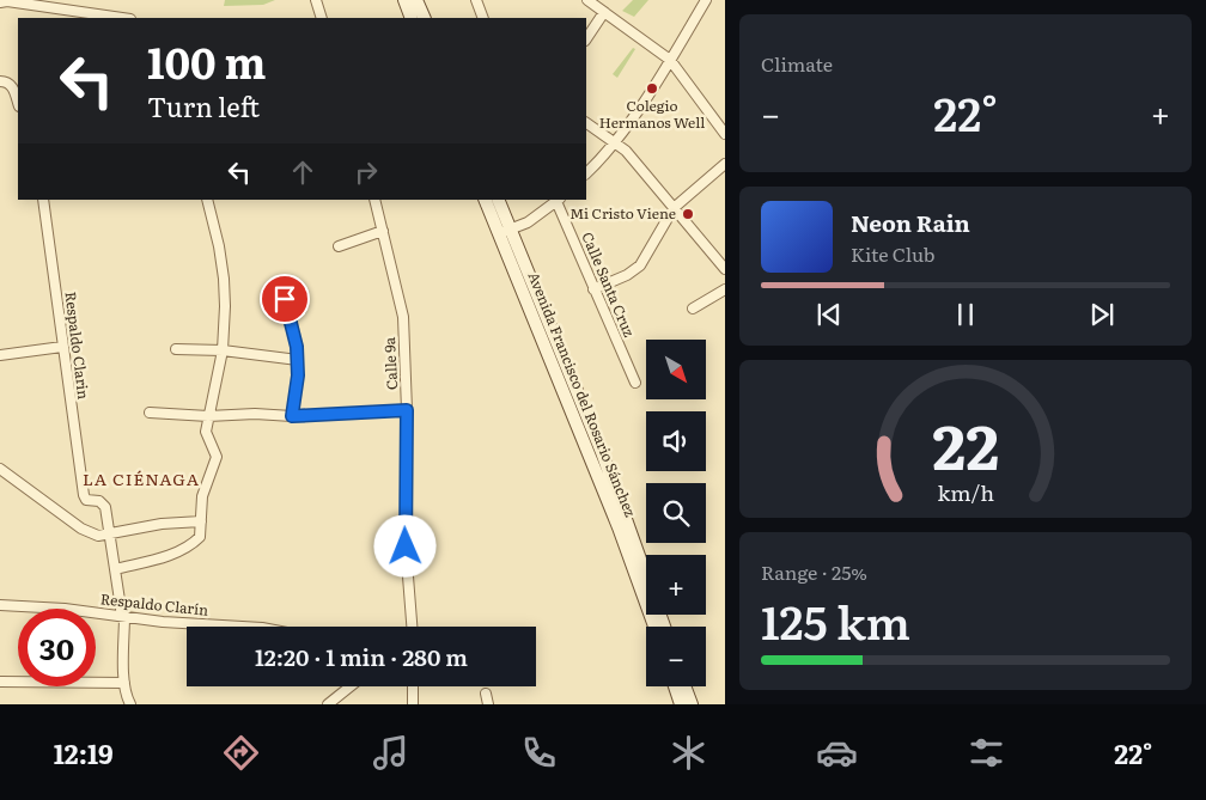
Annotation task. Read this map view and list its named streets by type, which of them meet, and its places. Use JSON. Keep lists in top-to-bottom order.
{
  "streets": {
    "main road": ["Avenida Francisco del Rosario Sánchez"],
    "street": [
      "Calle Santa Cruz",
      "Respaldo Clarin",
      "Calle 9a",
      "Respaldo Clarín"
    ]
  },
  "districts": ["LA CIÉNAGA"],
  "places": ["Colegio Hermanos Well", "Mi Cristo Viene"],
  "north": "bottom right",
  "page": {
    "tile": [
      "Climate",
      ["Range · 25%", "125 km"]
    ],
    "turn": ["100 m", "Turn left"],
    "heat": ["−", "22°", "+"],
    "song": ["Neon Rain", "Kite Club"],
    "map_buttons": ["+", "−"],
    "limit": "30",
    "trip": "12:20 · 1 min · 280 m",
    "tabs": ["12:19", "22°"],
    "gauge": ["22", "km/h"]
  }
}
